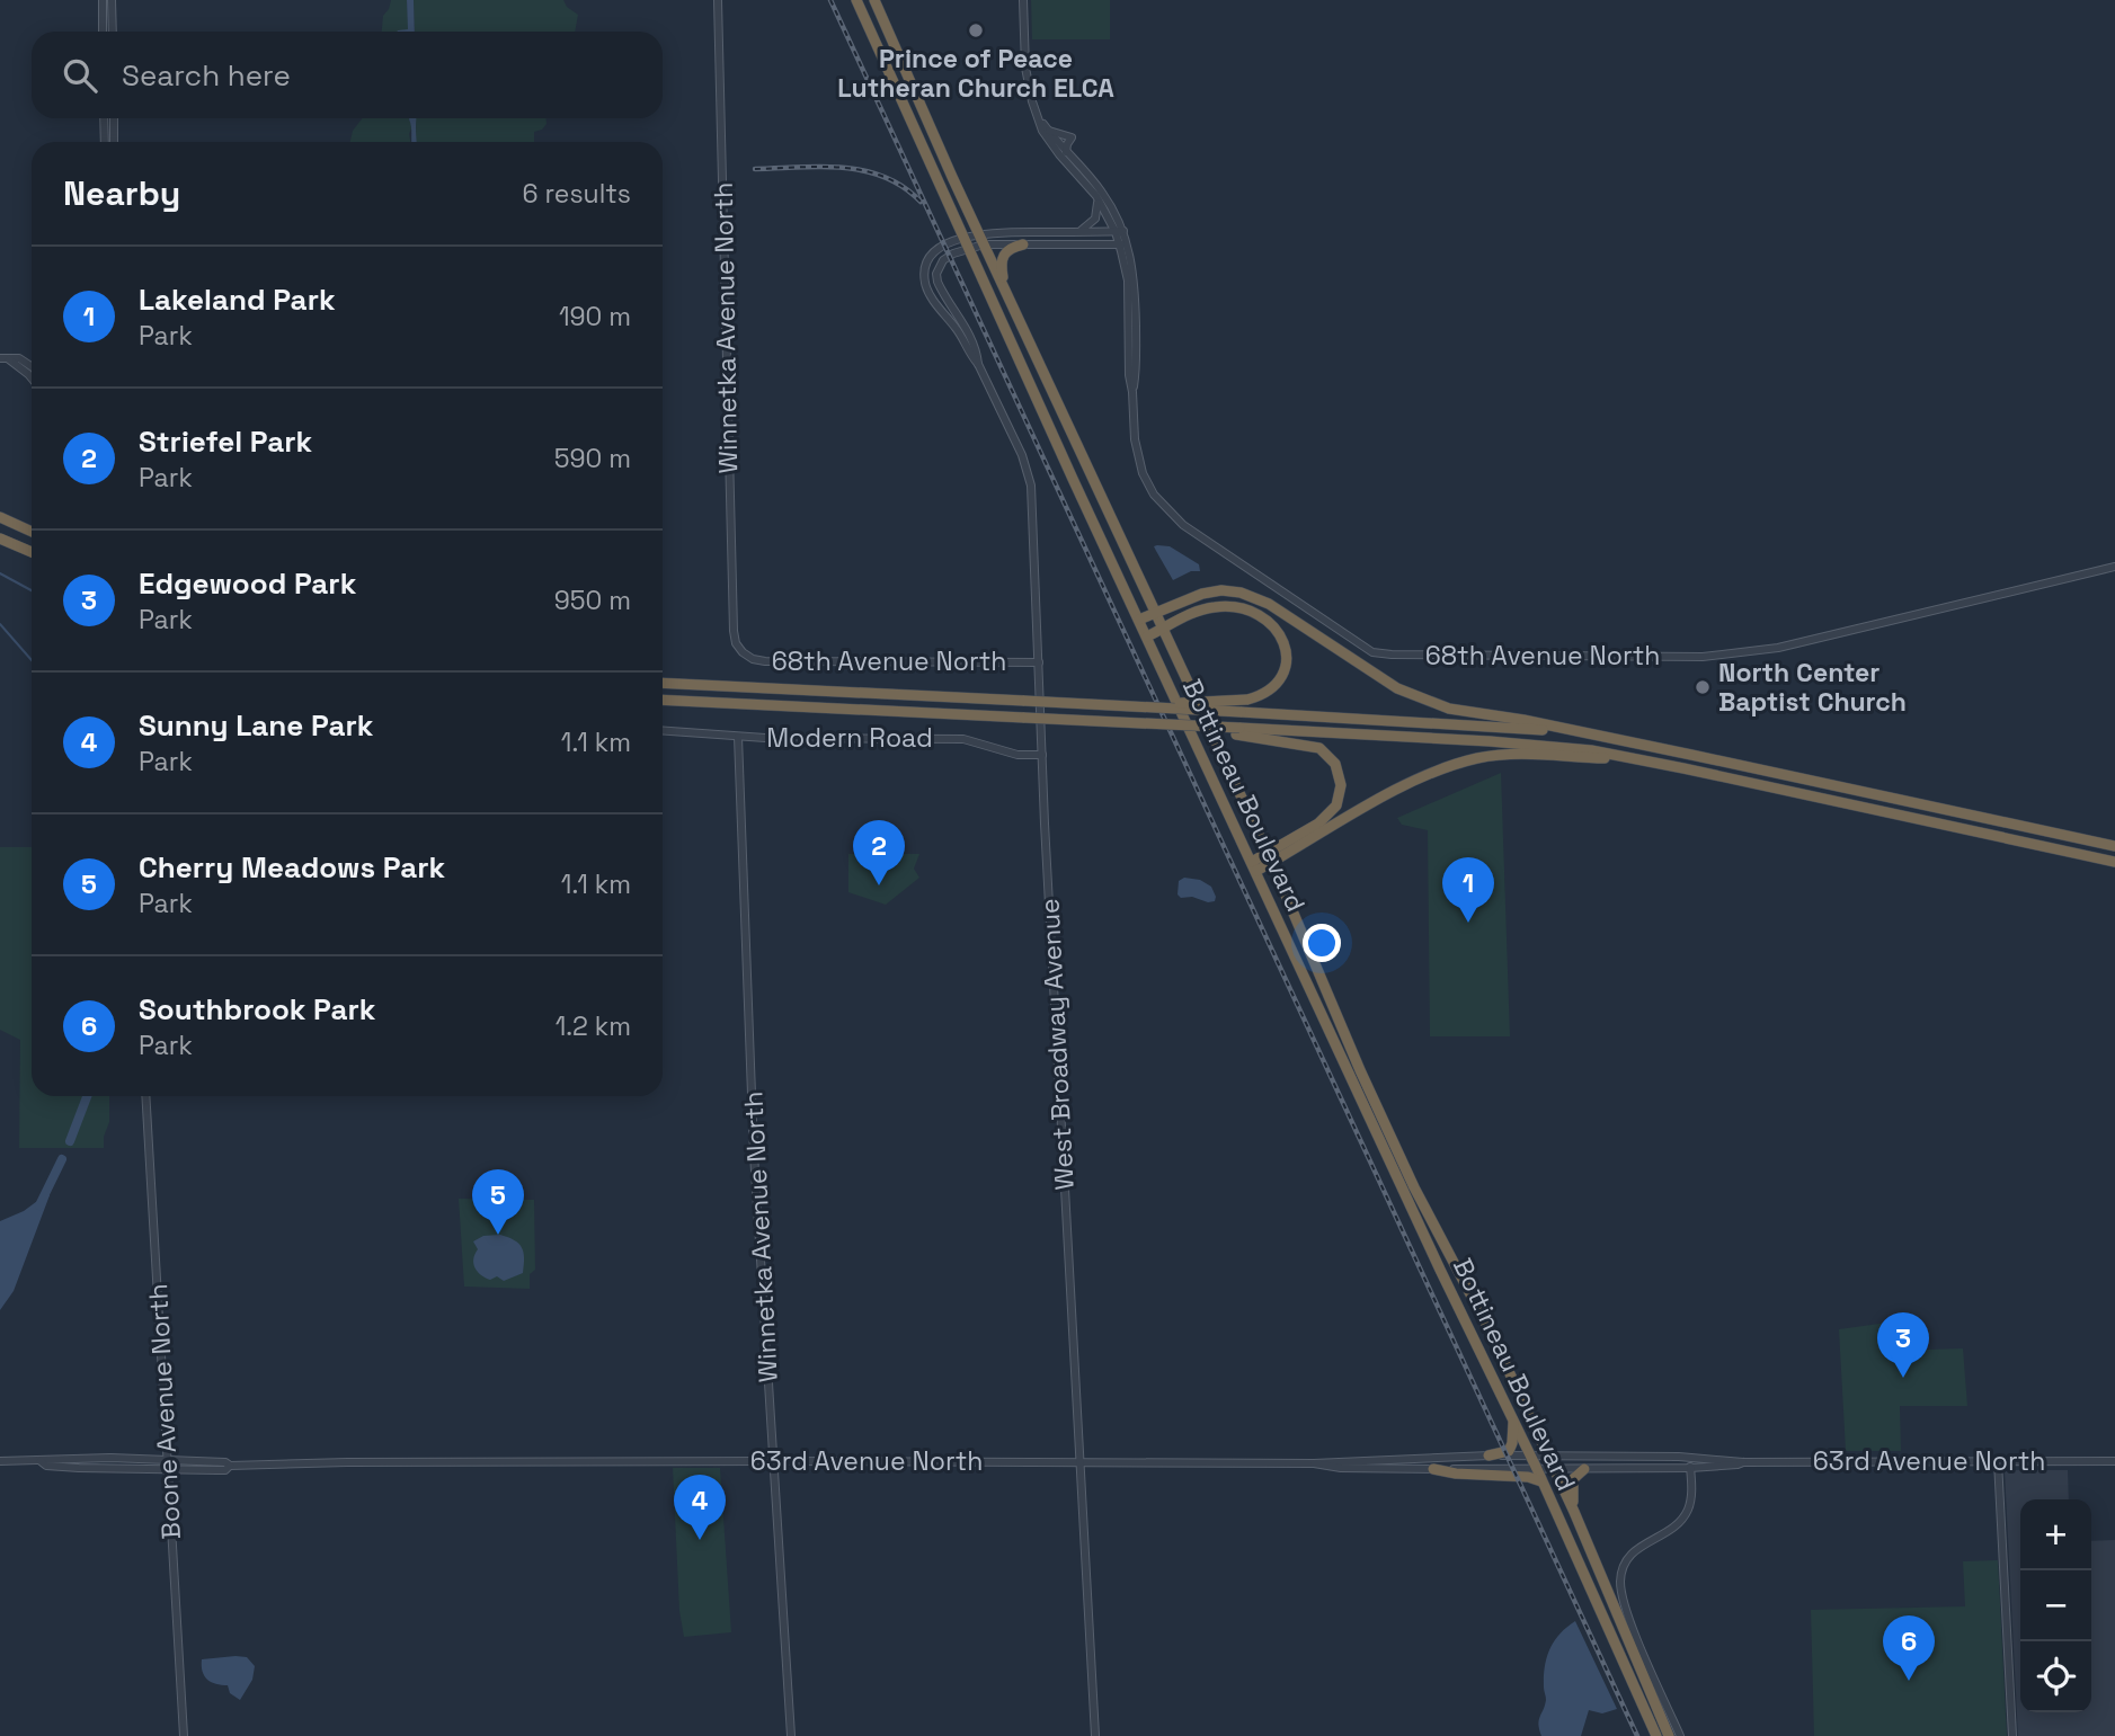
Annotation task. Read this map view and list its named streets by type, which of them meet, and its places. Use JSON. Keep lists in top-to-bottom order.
{
  "streets": {
    "highway": ["Bottineau Boulevard"],
    "street": [
      "Winnetka Avenue North",
      "68th Avenue North",
      "Modern Road",
      "West Broadway Avenue",
      "Boone Avenue North",
      "63rd Avenue North"
    ]
  },
  "crossings": [
    ["Winnetka Avenue North", "68th Avenue North"],
    ["Winnetka Avenue North", "Modern Road"],
    ["Winnetka Avenue North", "63rd Avenue North"],
    ["68th Avenue North", "West Broadway Avenue"],
    ["Modern Road", "West Broadway Avenue"],
    ["Bottineau Boulevard", "West Broadway Avenue"],
    ["Bottineau Boulevard", "63rd Avenue North"],
    ["West Broadway Avenue", "63rd Avenue North"],
    ["Boone Avenue North", "63rd Avenue North"]
  ],
  "places": ["Prince of Peace Lutheran Church ELCA", "North Center Baptist Church"],
  "page": {
    "search": "Search here",
    "heading": ["Nearby", "6 results"],
    "list": [
      {
        "mark": "1",
        "name": "Lakeland Park",
        "note": "Park",
        "value": "190 m"
      },
      {
        "mark": "2",
        "name": "Striefel Park",
        "note": "Park",
        "value": "590 m"
      },
      {
        "mark": "3",
        "name": "Edgewood Park",
        "note": "Park",
        "value": "950 m"
      },
      {
        "mark": "4",
        "name": "Sunny Lane Park",
        "note": "Park",
        "value": "1.1 km"
      },
      {
        "mark": "5",
        "name": "Cherry Meadows Park",
        "note": "Park",
        "value": "1.1 km"
      },
      {
        "mark": "6",
        "name": "Southbrook Park",
        "note": "Park",
        "value": "1.2 km"
      }
    ],
    "pins": [
      "2",
      "1",
      "5",
      "3",
      "4",
      "6"
    ],
    "map_buttons": ["+", "−"]
  }
}
